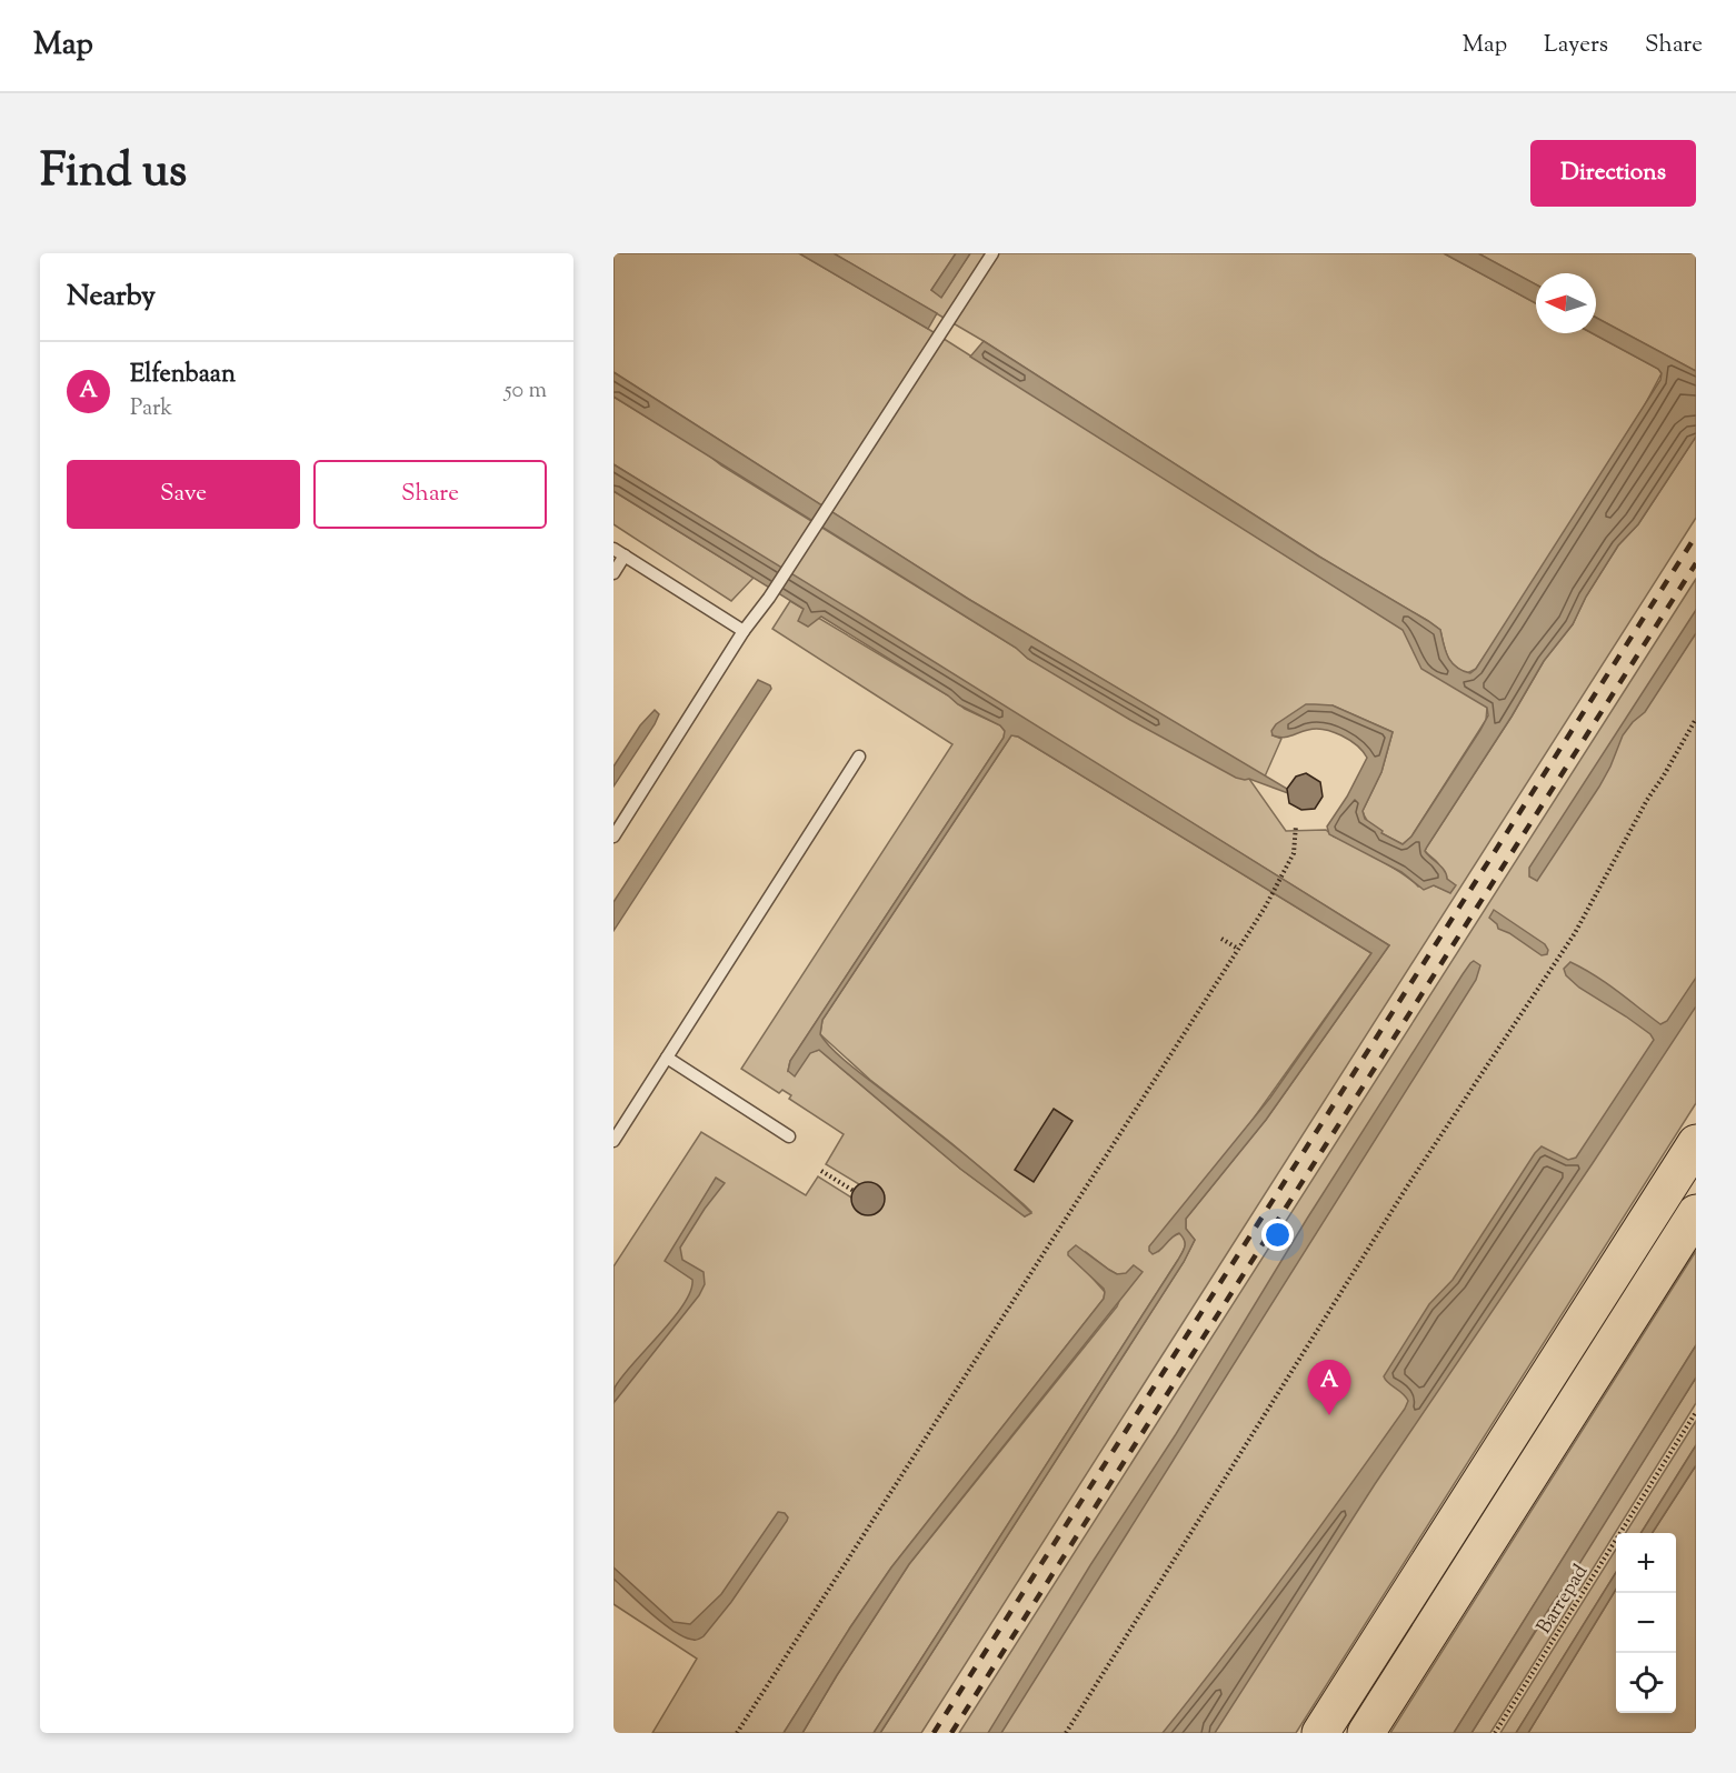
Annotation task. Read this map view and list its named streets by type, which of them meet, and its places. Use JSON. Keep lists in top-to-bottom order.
{
  "streets": {
    "path": ["Barrepad"]
  },
  "north": "left",
  "page": {
    "header": "Map",
    "nav": ["Map", "Layers", "Share"],
    "title": "Find us",
    "buttons": [
      "Directions",
      ["Save", "Share"]
    ],
    "heading": "Nearby",
    "list": [
      {
        "mark": "A",
        "name": "Elfenbaan",
        "note": "Park",
        "value": "50 m"
      }
    ],
    "pins": "A",
    "map_buttons": ["+", "−"]
  }
}
